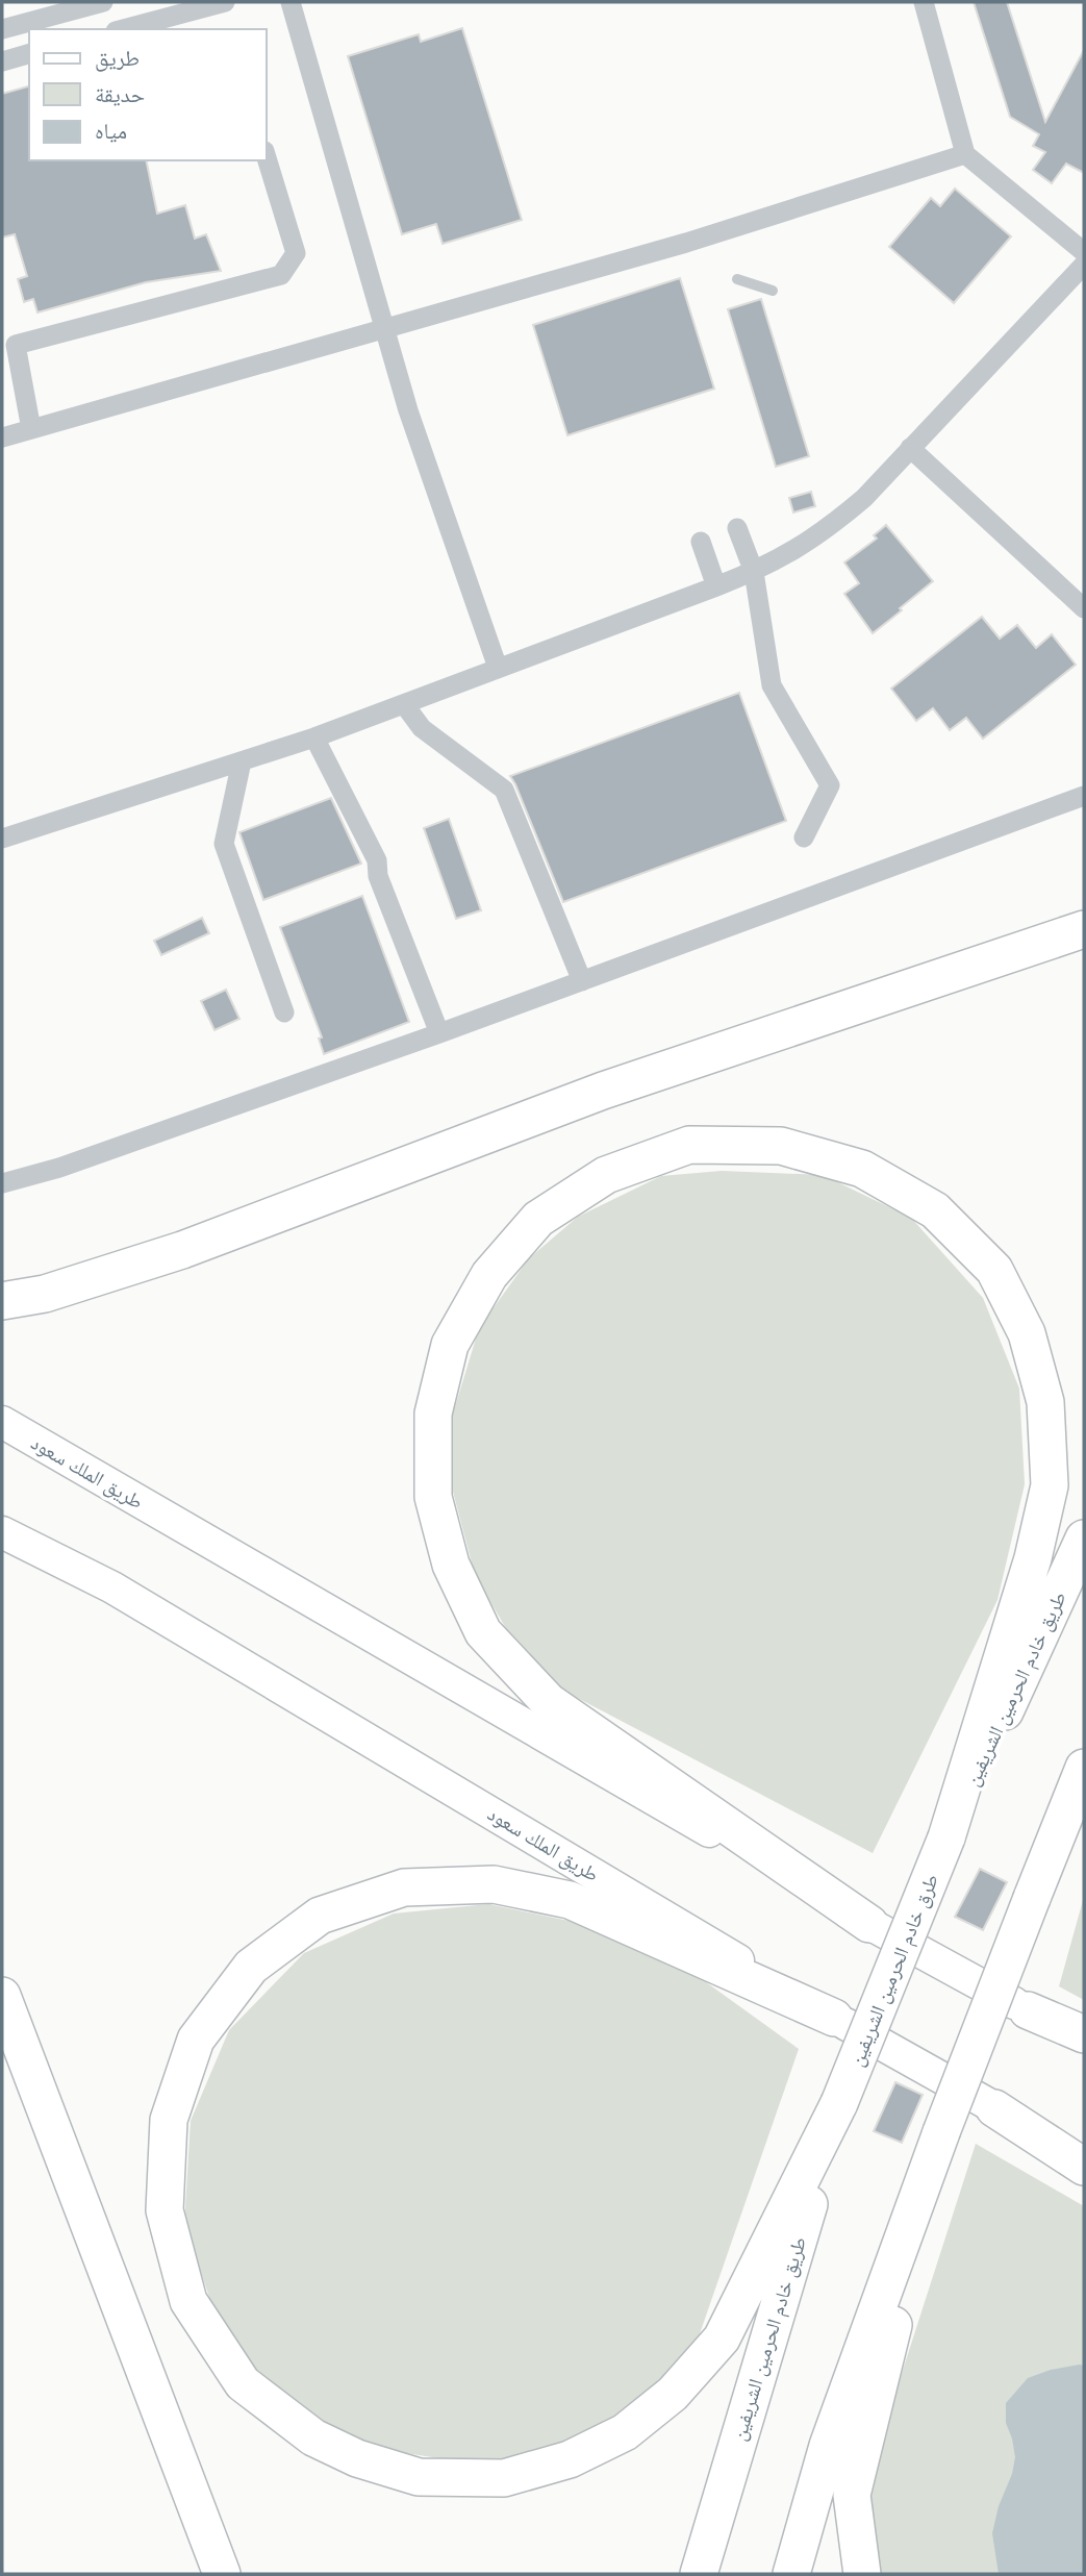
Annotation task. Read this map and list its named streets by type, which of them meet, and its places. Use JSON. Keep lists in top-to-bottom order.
{
  "streets": {
    "highway": ["طريق خادم الحرمين الشريفين", "طرق خادم الحرمين الشريفين"],
    "main road": ["طريق الملك سعود"]
  },
  "crossings": [
    ["طريق خادم الحرمين الشريفين", "طرق خادم الحرمين الشريفين"]
  ],
  "legend": ["طريق", "حديقة", "مياه"]
}
